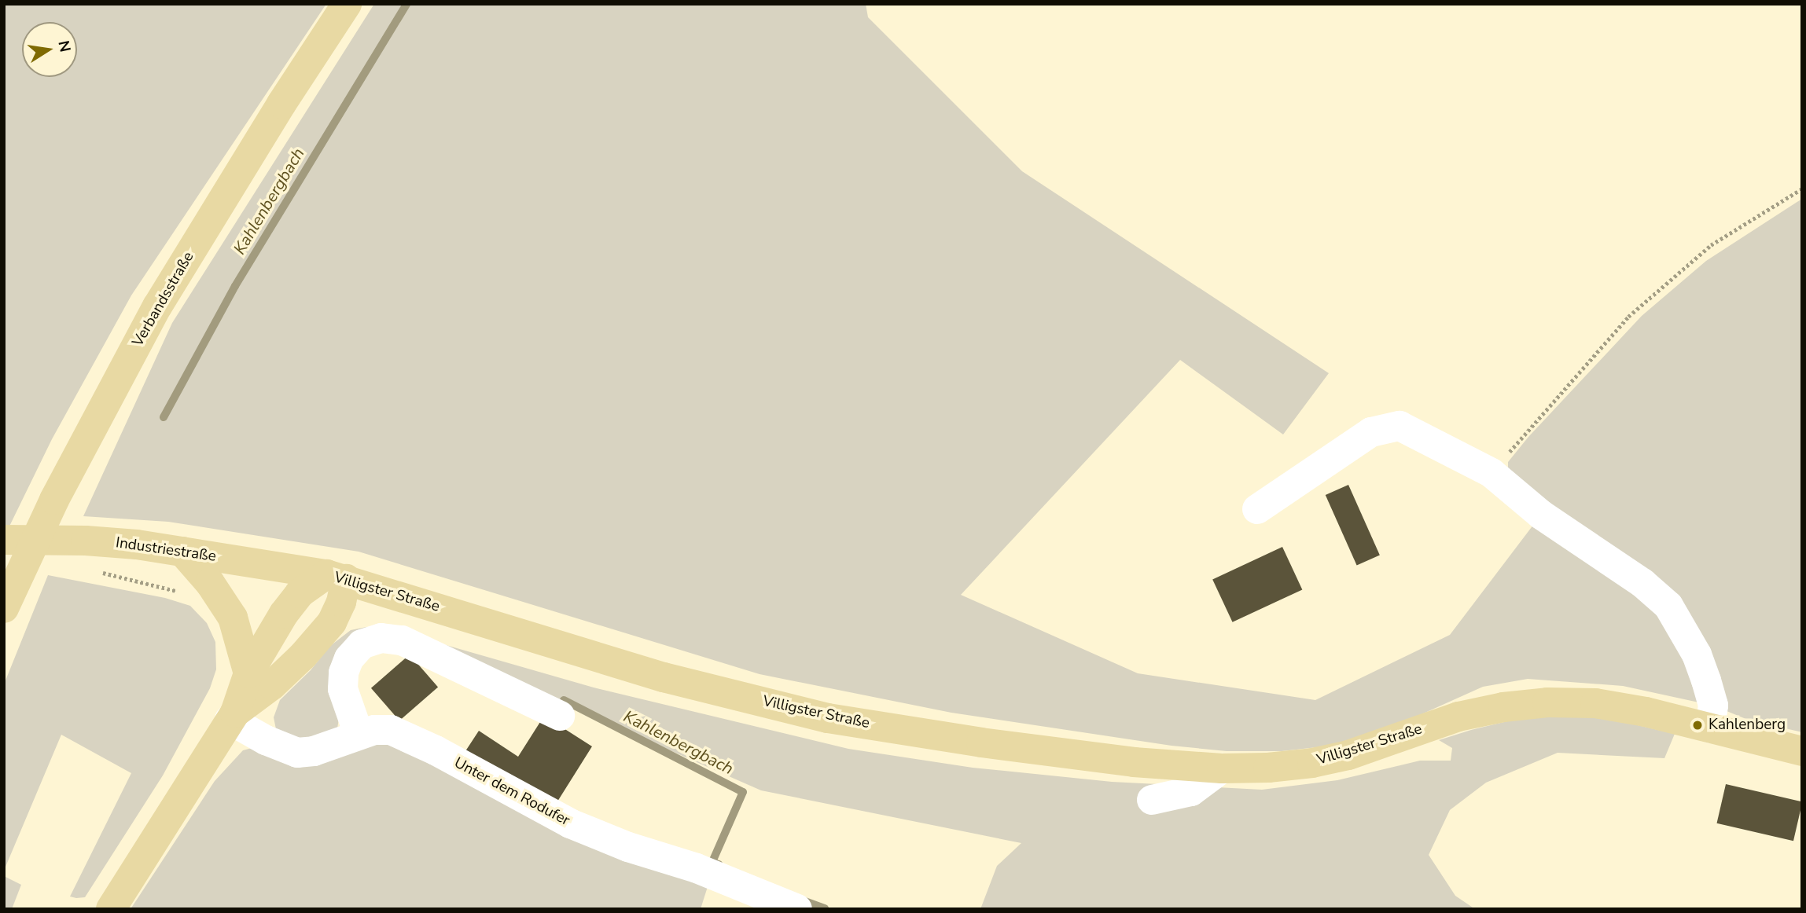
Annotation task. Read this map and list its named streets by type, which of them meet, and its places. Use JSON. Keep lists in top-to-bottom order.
{
  "streets": {
    "main road": ["Verbandsstraße", "Industriestraße", "Villigster Straße"],
    "street": ["Unter dem Rodufer"]
  },
  "crossings": [
    ["Industriestraße", "Villigster Straße"],
    ["Villigster Straße", "Unter dem Rodufer"]
  ],
  "water": ["Kahlenbergbach"],
  "places": ["Kahlenberg"],
  "north": "right"
}
